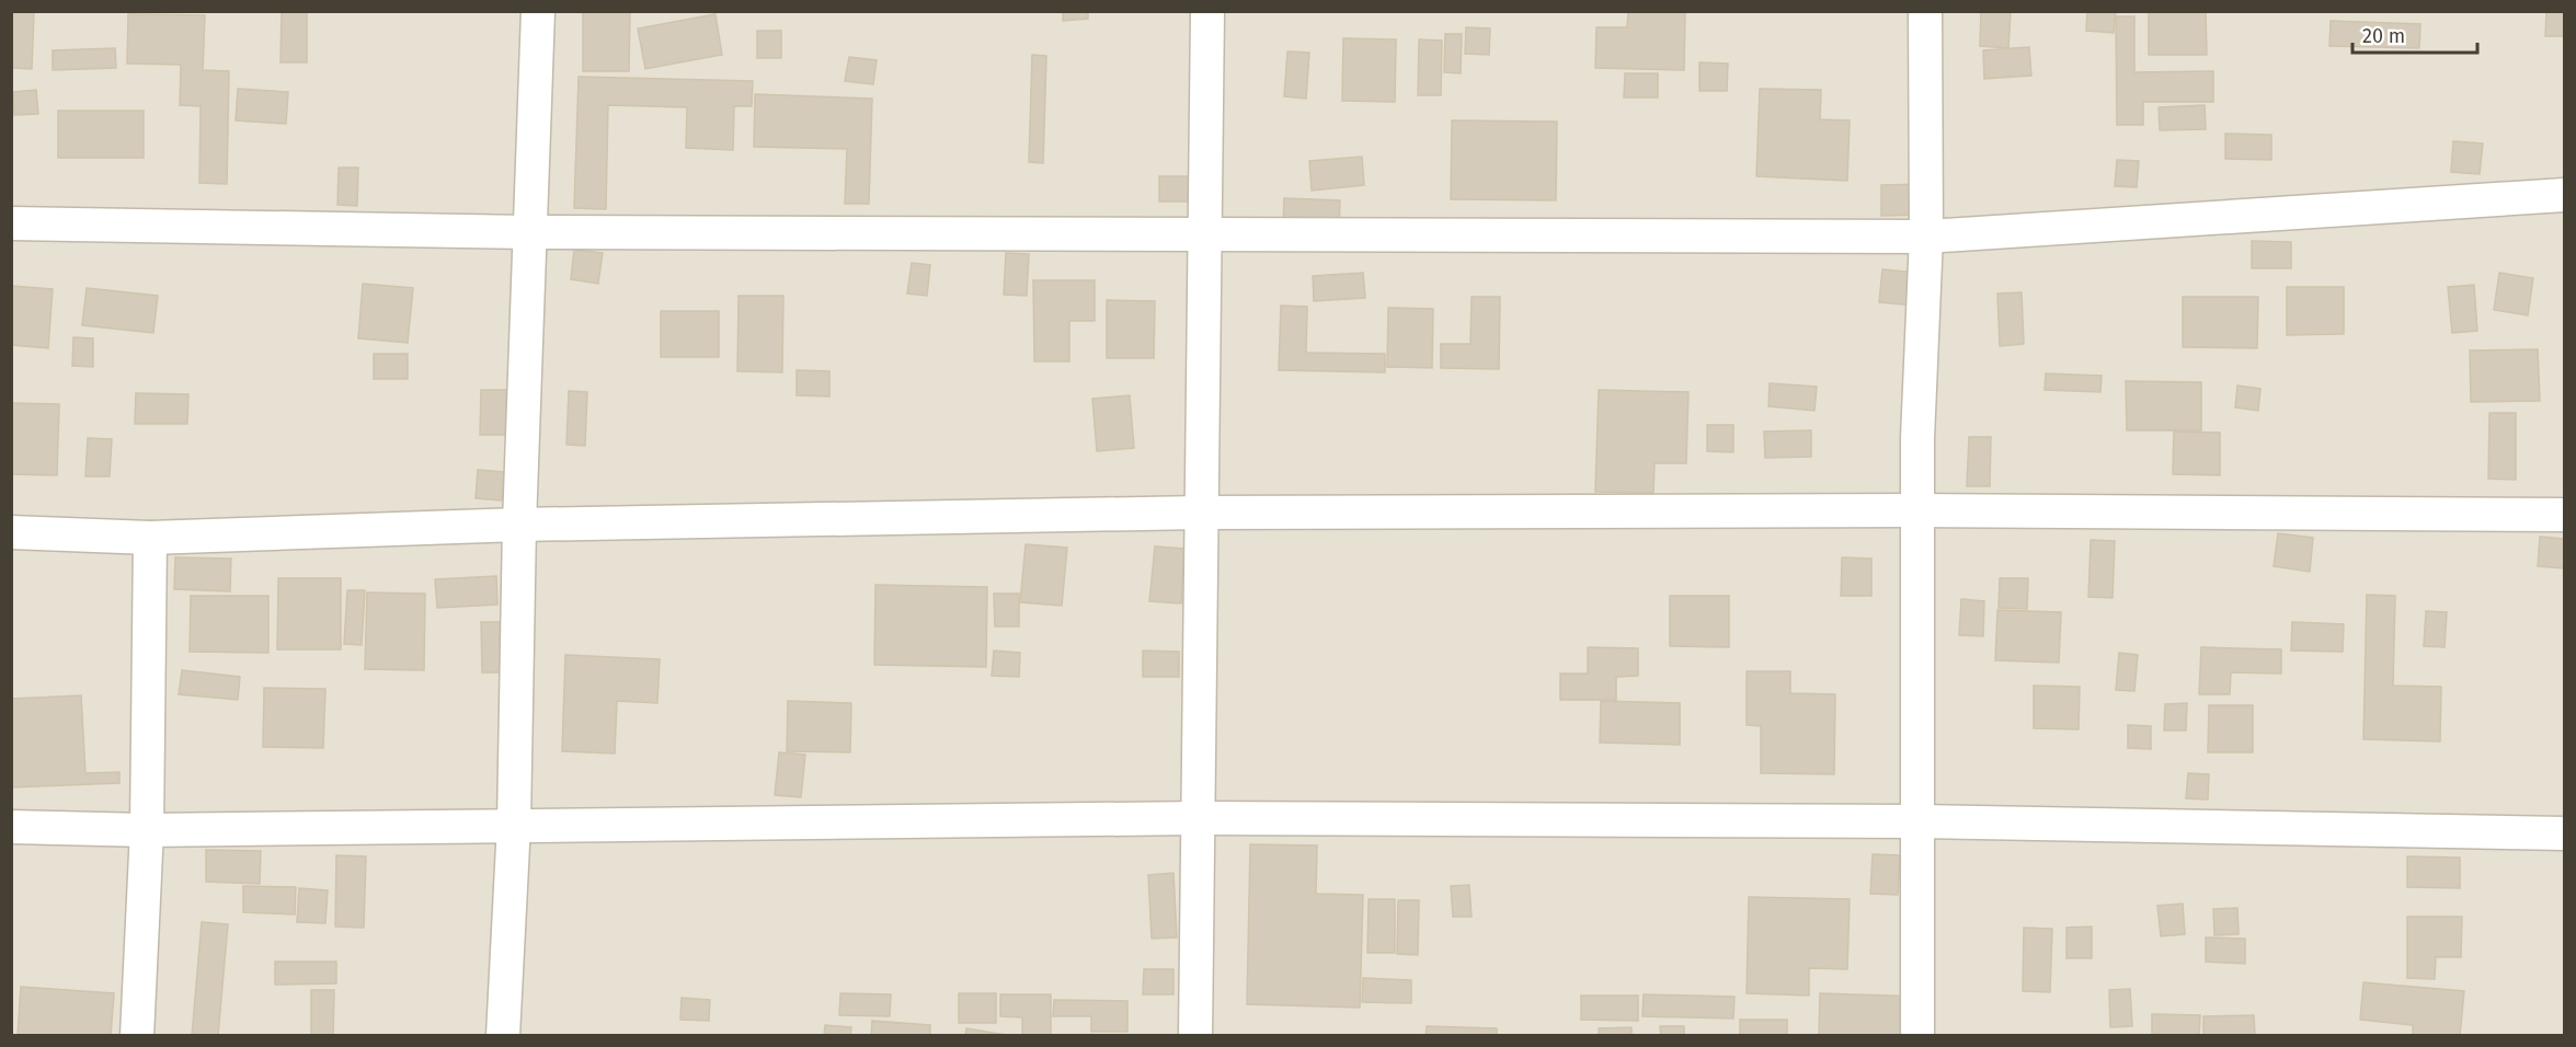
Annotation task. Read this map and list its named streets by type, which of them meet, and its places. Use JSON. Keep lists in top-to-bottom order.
{
  "scale_bar": "20 m"
}
